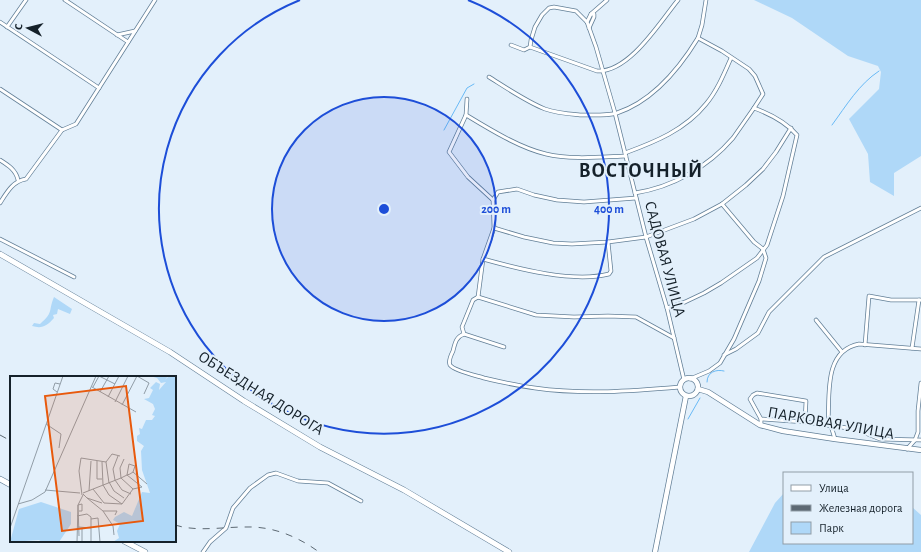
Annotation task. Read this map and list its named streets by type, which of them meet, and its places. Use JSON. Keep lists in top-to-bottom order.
{
  "streets": {
    "main road": ["ОБЪЕЗДНАЯ ДОРОГА"],
    "street": ["САДОВАЯ УЛИЦА", "ПАРКОВАЯ УЛИЦА"]
  },
  "crossings": [
    ["САДОВАЯ УЛИЦА", "ПАРКОВАЯ УЛИЦА"]
  ],
  "districts": ["ВОСТОЧНЫЙ"],
  "legend": ["Улица", "Железная дорога", "Парк"],
  "north": "left",
  "rings": ["200 m", "400 m"]
}
